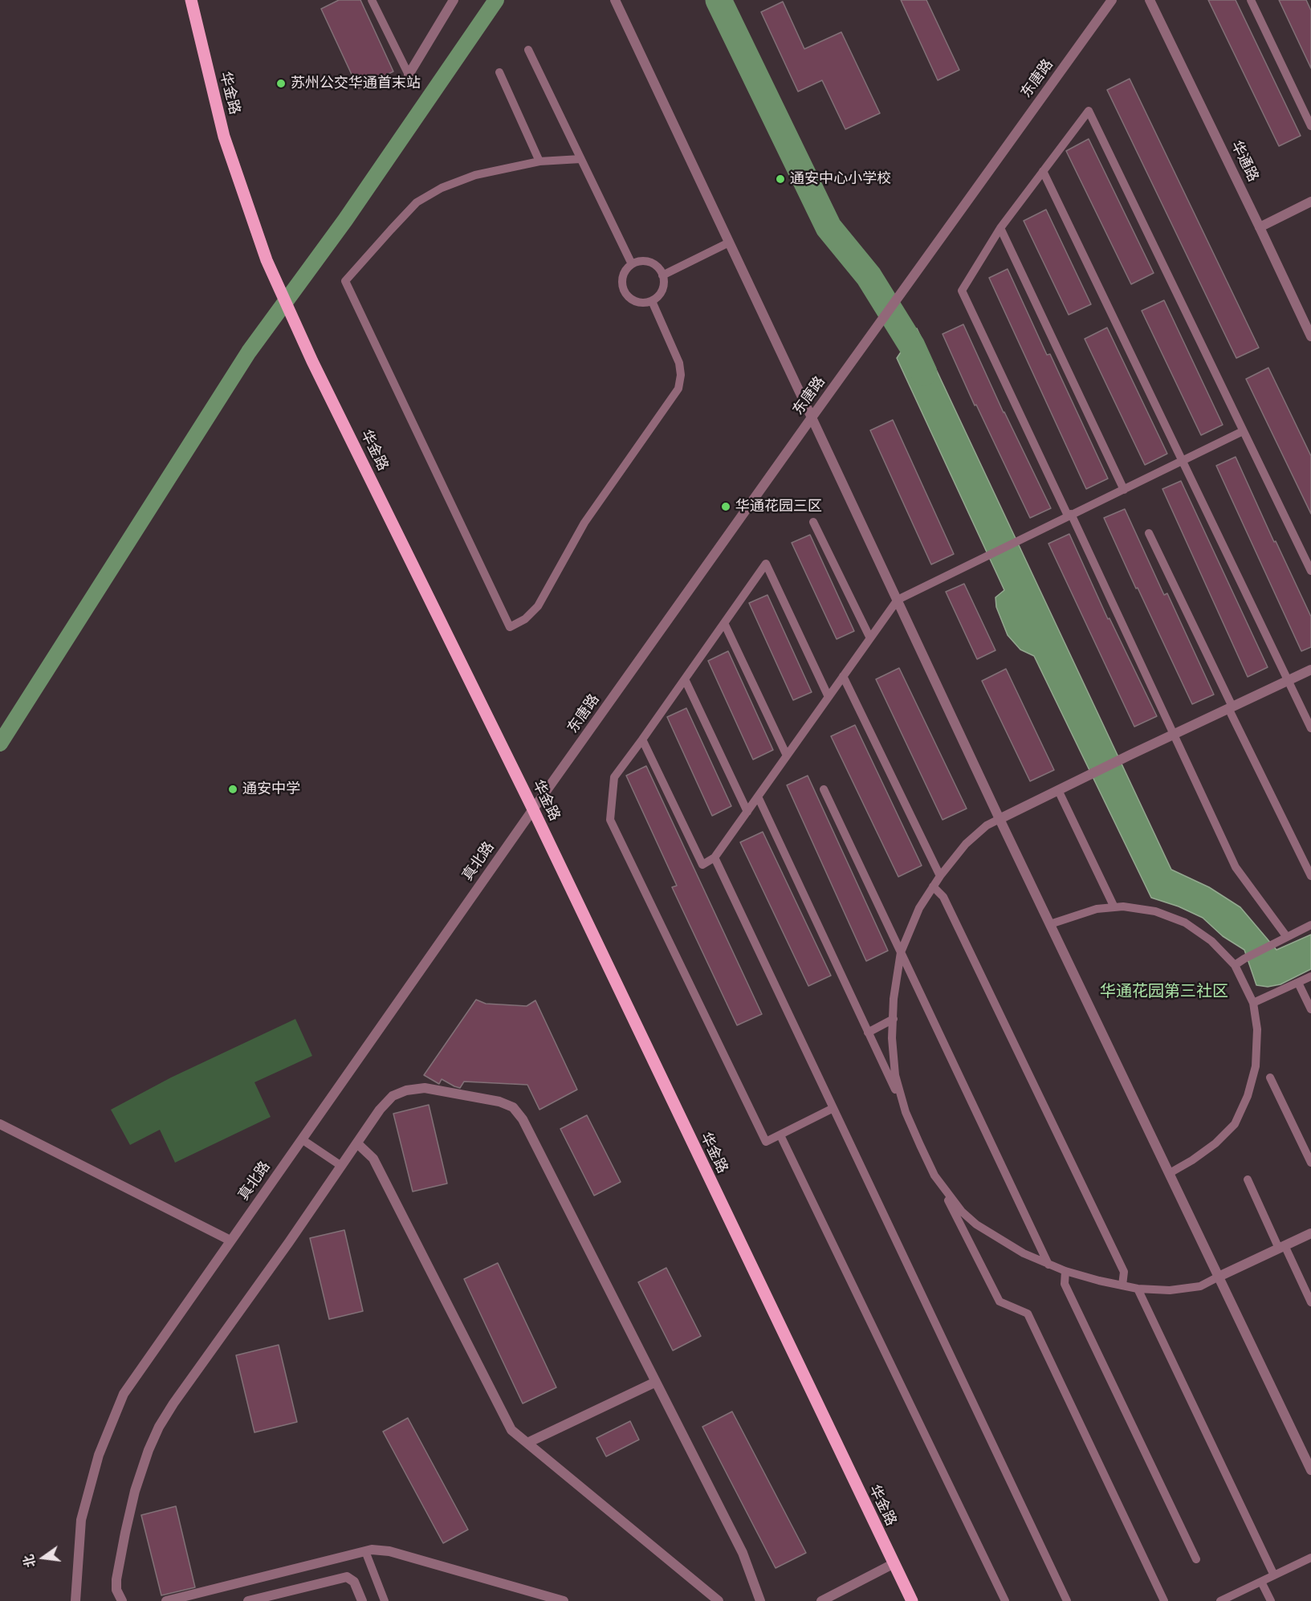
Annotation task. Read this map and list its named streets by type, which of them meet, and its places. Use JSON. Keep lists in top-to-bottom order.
{
  "streets": {
    "main road": ["华金路"],
    "street": ["东唐路", "华通路", "真北路"]
  },
  "crossings": [
    ["东唐路", "华金路"],
    ["东唐路", "真北路"],
    ["华金路", "真北路"]
  ],
  "districts": ["华通花园第三社区"],
  "places": [
    "苏州公交华通首末站",
    "通安中心小学校",
    "华通花园三区",
    "通安中学"
  ],
  "north": "left"
}
